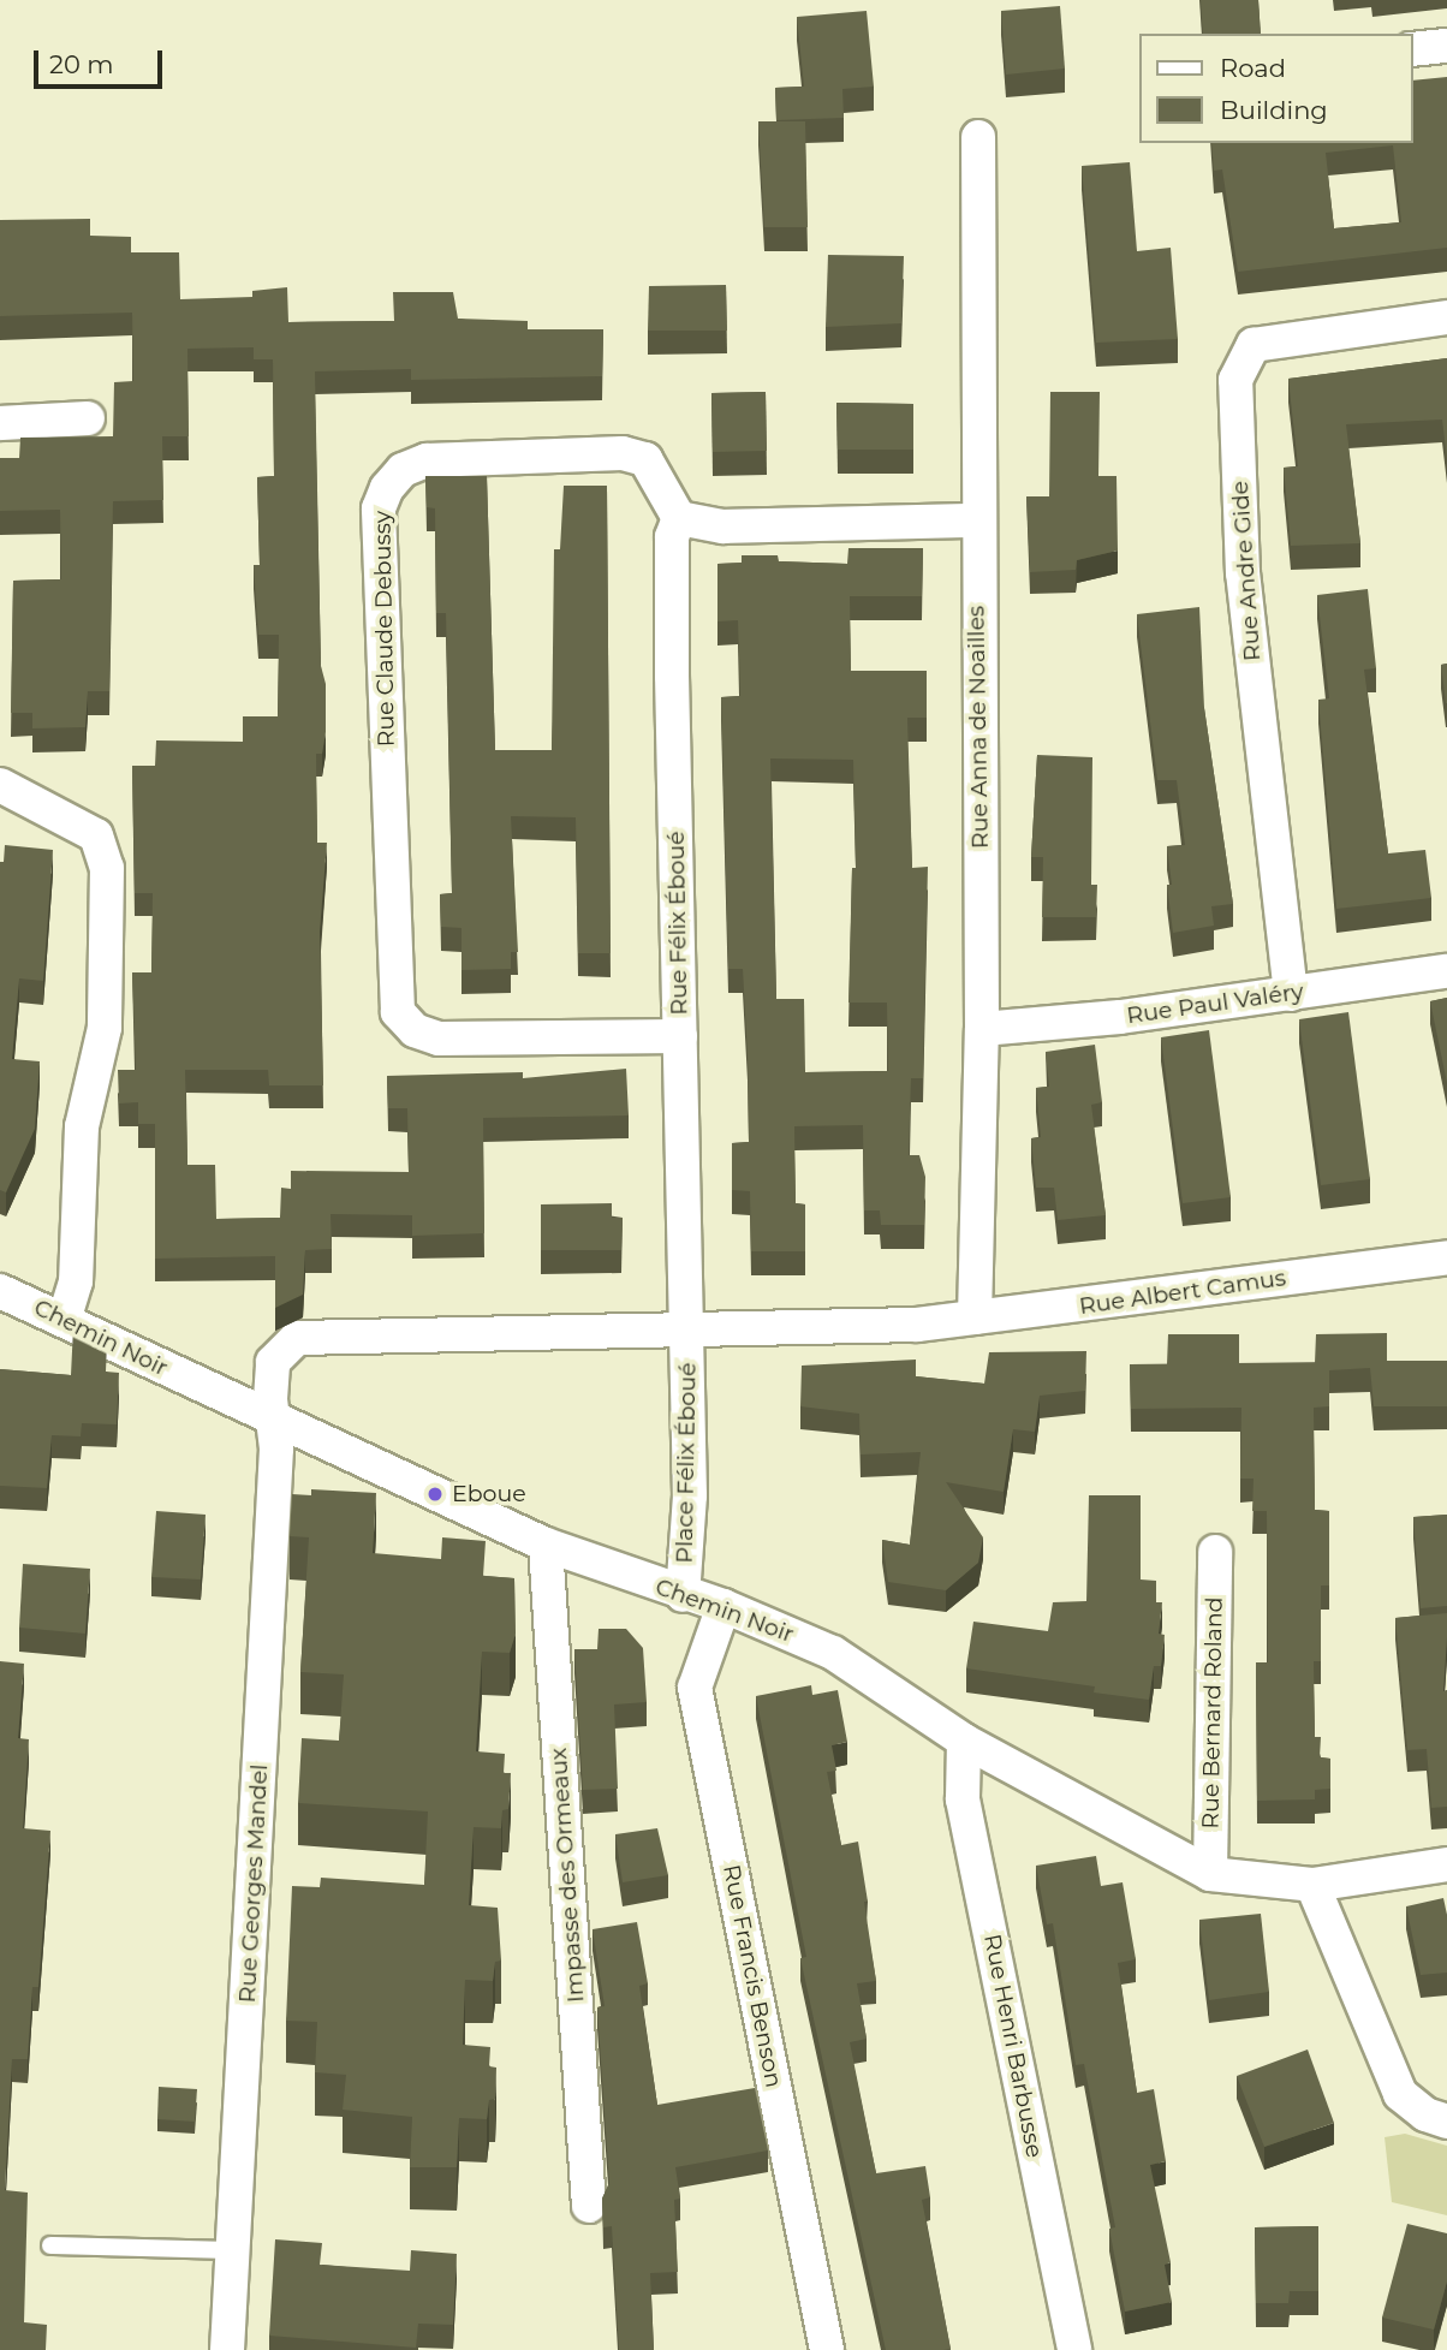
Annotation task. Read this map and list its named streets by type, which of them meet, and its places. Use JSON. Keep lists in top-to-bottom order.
{
  "streets": {
    "street": [
      "Rue Andre Gide",
      "Rue Claude Debussy",
      "Rue Anna de Noailles",
      "Rue Félix Éboué",
      "Rue Paul Valéry",
      "Rue Albert Camus",
      "Chemin Noir",
      "Place Félix Éboué",
      "Rue Bernard Roland",
      "Impasse des Ormeaux",
      "Rue Georges Mandel",
      "Rue Francis Benson",
      "Rue Henri Barbusse"
    ]
  },
  "crossings": [
    ["Rue Andre Gide", "Rue Paul Valéry"],
    ["Rue Claude Debussy", "Rue Félix Éboué"],
    ["Rue Anna de Noailles", "Rue Paul Valéry"],
    ["Rue Anna de Noailles", "Rue Albert Camus"],
    ["Rue Félix Éboué", "Rue Albert Camus"],
    ["Rue Félix Éboué", "Place Félix Éboué"],
    ["Rue Félix Éboué", "Rue Georges Mandel"],
    ["Rue Albert Camus", "Place Félix Éboué"],
    ["Rue Albert Camus", "Rue Georges Mandel"],
    ["Chemin Noir", "Place Félix Éboué"],
    ["Chemin Noir", "Rue Bernard Roland"],
    ["Chemin Noir", "Impasse des Ormeaux"],
    ["Chemin Noir", "Rue Georges Mandel"],
    ["Chemin Noir", "Rue Francis Benson"],
    ["Chemin Noir", "Rue Henri Barbusse"],
    ["Place Félix Éboué", "Rue Georges Mandel"]
  ],
  "places": ["Eboue"],
  "legend": ["Road", "Building"],
  "scale_bar": "20 m"
}
